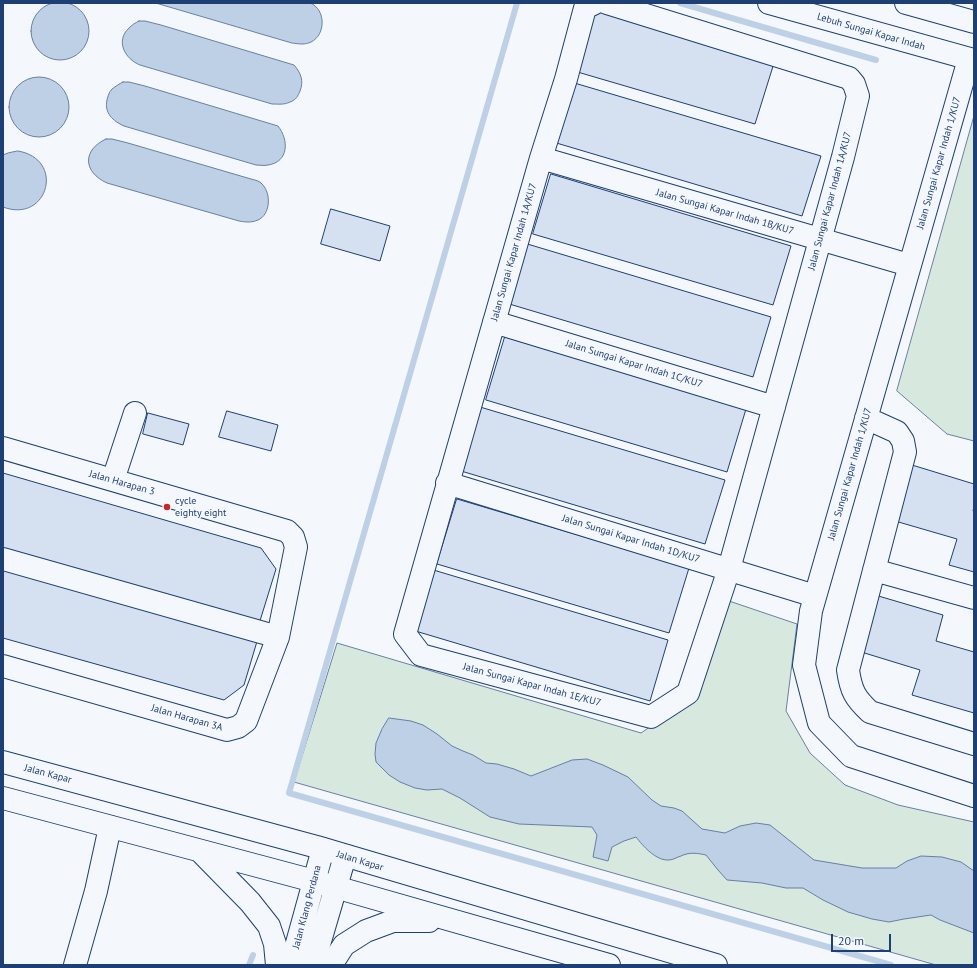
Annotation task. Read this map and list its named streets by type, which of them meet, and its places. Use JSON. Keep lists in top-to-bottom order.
{
  "streets": {
    "main road": [
      "Lebuh Sungai Kapar Indah",
      "Jalan Sungai Kapar Indah 1/KU7",
      "Jalan Sungai Kapar Indah 1A/KU7",
      "Jalan Sungai Kapar Indah 1B/KU7",
      "Jalan Sungai Kapar Indah 1C/KU7",
      "Jalan Harapan 3",
      "Jalan Sungai Kapar Indah 1D/KU7",
      "Jalan Sungai Kapar Indah 1E/KU7",
      "Jalan Harapan 3A",
      "Jalan Kapar",
      "Jalan Klang Perdana"
    ]
  },
  "crossings": [
    ["Lebuh Sungai Kapar Indah", "Jalan Sungai Kapar Indah 1/KU7"],
    ["Jalan Sungai Kapar Indah 1/KU7", "Jalan Sungai Kapar Indah 1B/KU7"],
    ["Jalan Sungai Kapar Indah 1/KU7", "Jalan Sungai Kapar Indah 1D/KU7"],
    ["Jalan Sungai Kapar Indah 1A/KU7", "Jalan Sungai Kapar Indah 1B/KU7"],
    ["Jalan Sungai Kapar Indah 1A/KU7", "Jalan Sungai Kapar Indah 1C/KU7"],
    ["Jalan Sungai Kapar Indah 1A/KU7", "Jalan Sungai Kapar Indah 1D/KU7"],
    ["Jalan Sungai Kapar Indah 1A/KU7", "Jalan Sungai Kapar Indah 1E/KU7"],
    ["Jalan Harapan 3", "Jalan Harapan 3A"],
    ["Jalan Sungai Kapar Indah 1D/KU7", "Jalan Sungai Kapar Indah 1E/KU7"],
    ["Jalan Kapar", "Jalan Klang Perdana"]
  ],
  "places": ["cycle eighty eight"],
  "scale_bar": "20 m"
}
